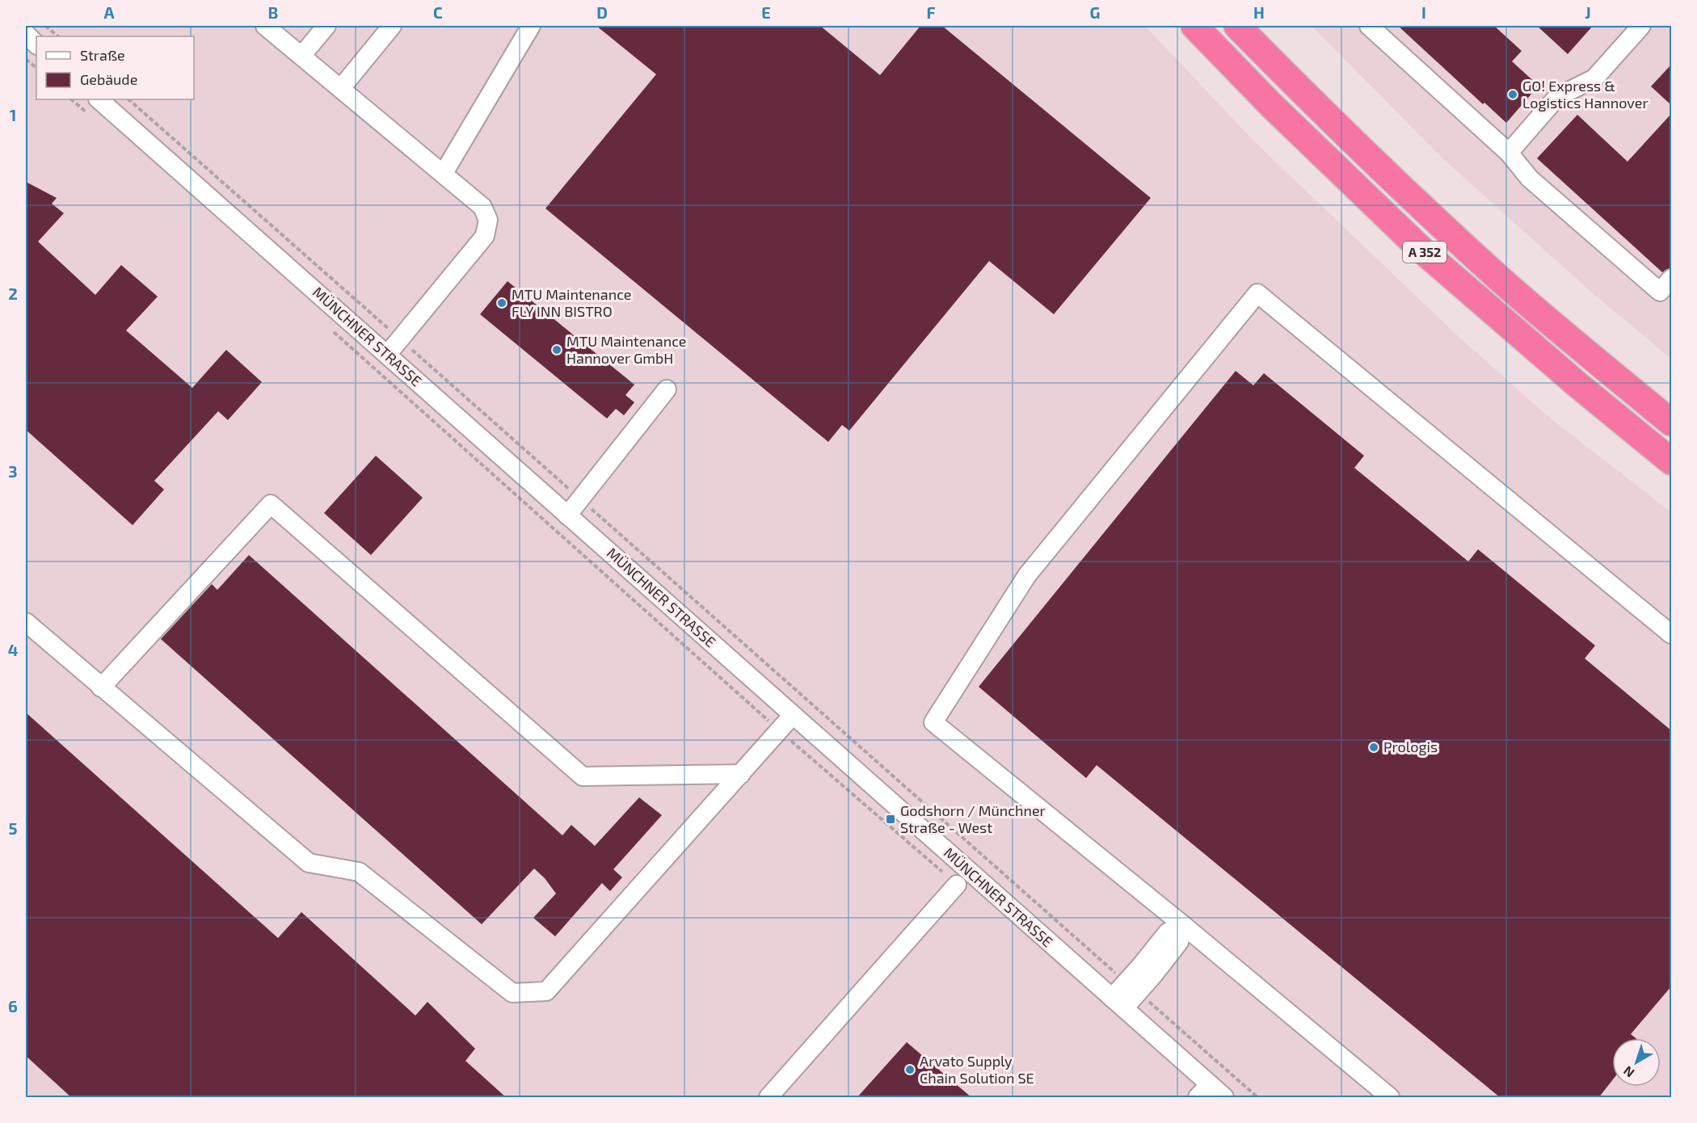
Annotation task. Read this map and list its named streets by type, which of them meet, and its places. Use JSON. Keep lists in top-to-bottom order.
{
  "streets": {
    "highway": ["A 352"],
    "street": ["MÜNCHNER STRASSE"]
  },
  "places": {
    "other": [
      "GO! Express & Logistics Hannover",
      "MTU Maintenance FLY INN BISTRO",
      "MTU Maintenance Hannover GmbH",
      "Prologis",
      "Arvato Supply Chain Solution SE"
    ],
    "transit": ["Godshorn / Münchner Straße - West"]
  },
  "legend": ["Straße", "Gebäude"],
  "north": "bottom left",
  "grid": {
    "columns": [
      "A",
      "B",
      "C",
      "D",
      "E",
      "F",
      "G",
      "H",
      "I",
      "J"
    ],
    "rows": [
      "1",
      "2",
      "3",
      "4",
      "5",
      "6"
    ]
  }
}
